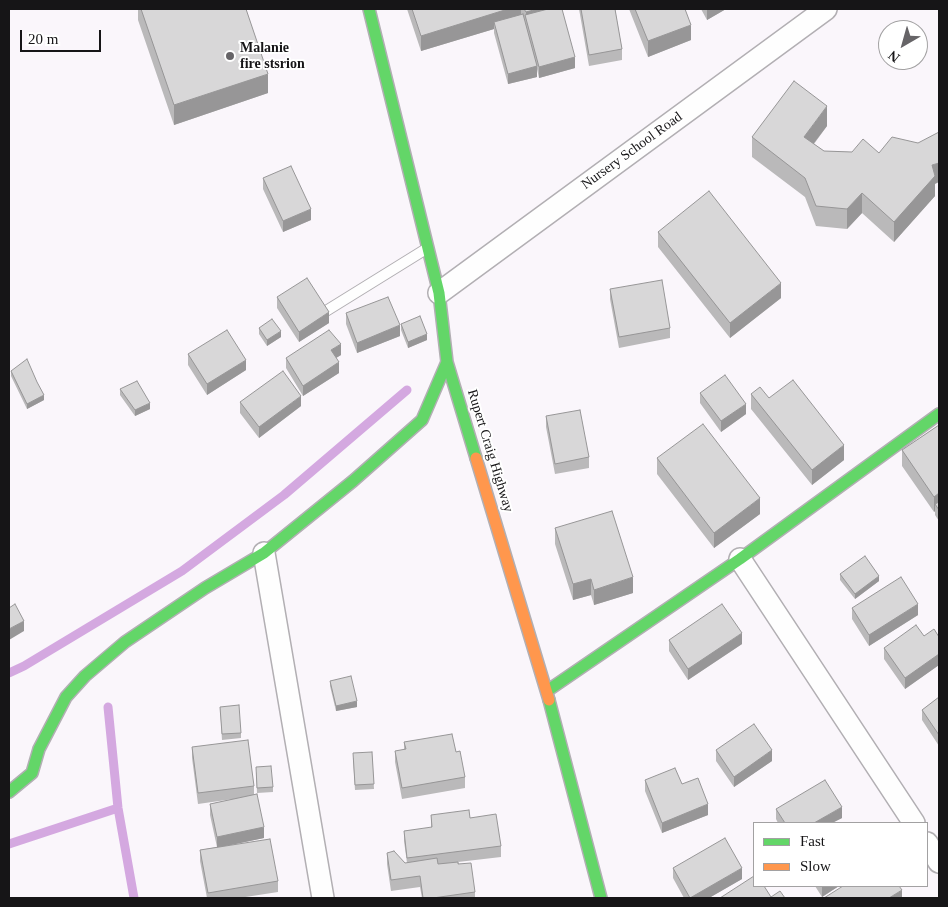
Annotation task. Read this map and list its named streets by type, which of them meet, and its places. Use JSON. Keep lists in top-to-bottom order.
{
  "streets": {
    "street": ["Nursery School Road", "Rupert Craig Highway"]
  },
  "crossings": [
    ["Nursery School Road", "Rupert Craig Highway"]
  ],
  "places": ["Malanie fire stsrion"],
  "legend": ["Fast", "Slow"],
  "scale_bar": "20 m",
  "north": "bottom left"
}
